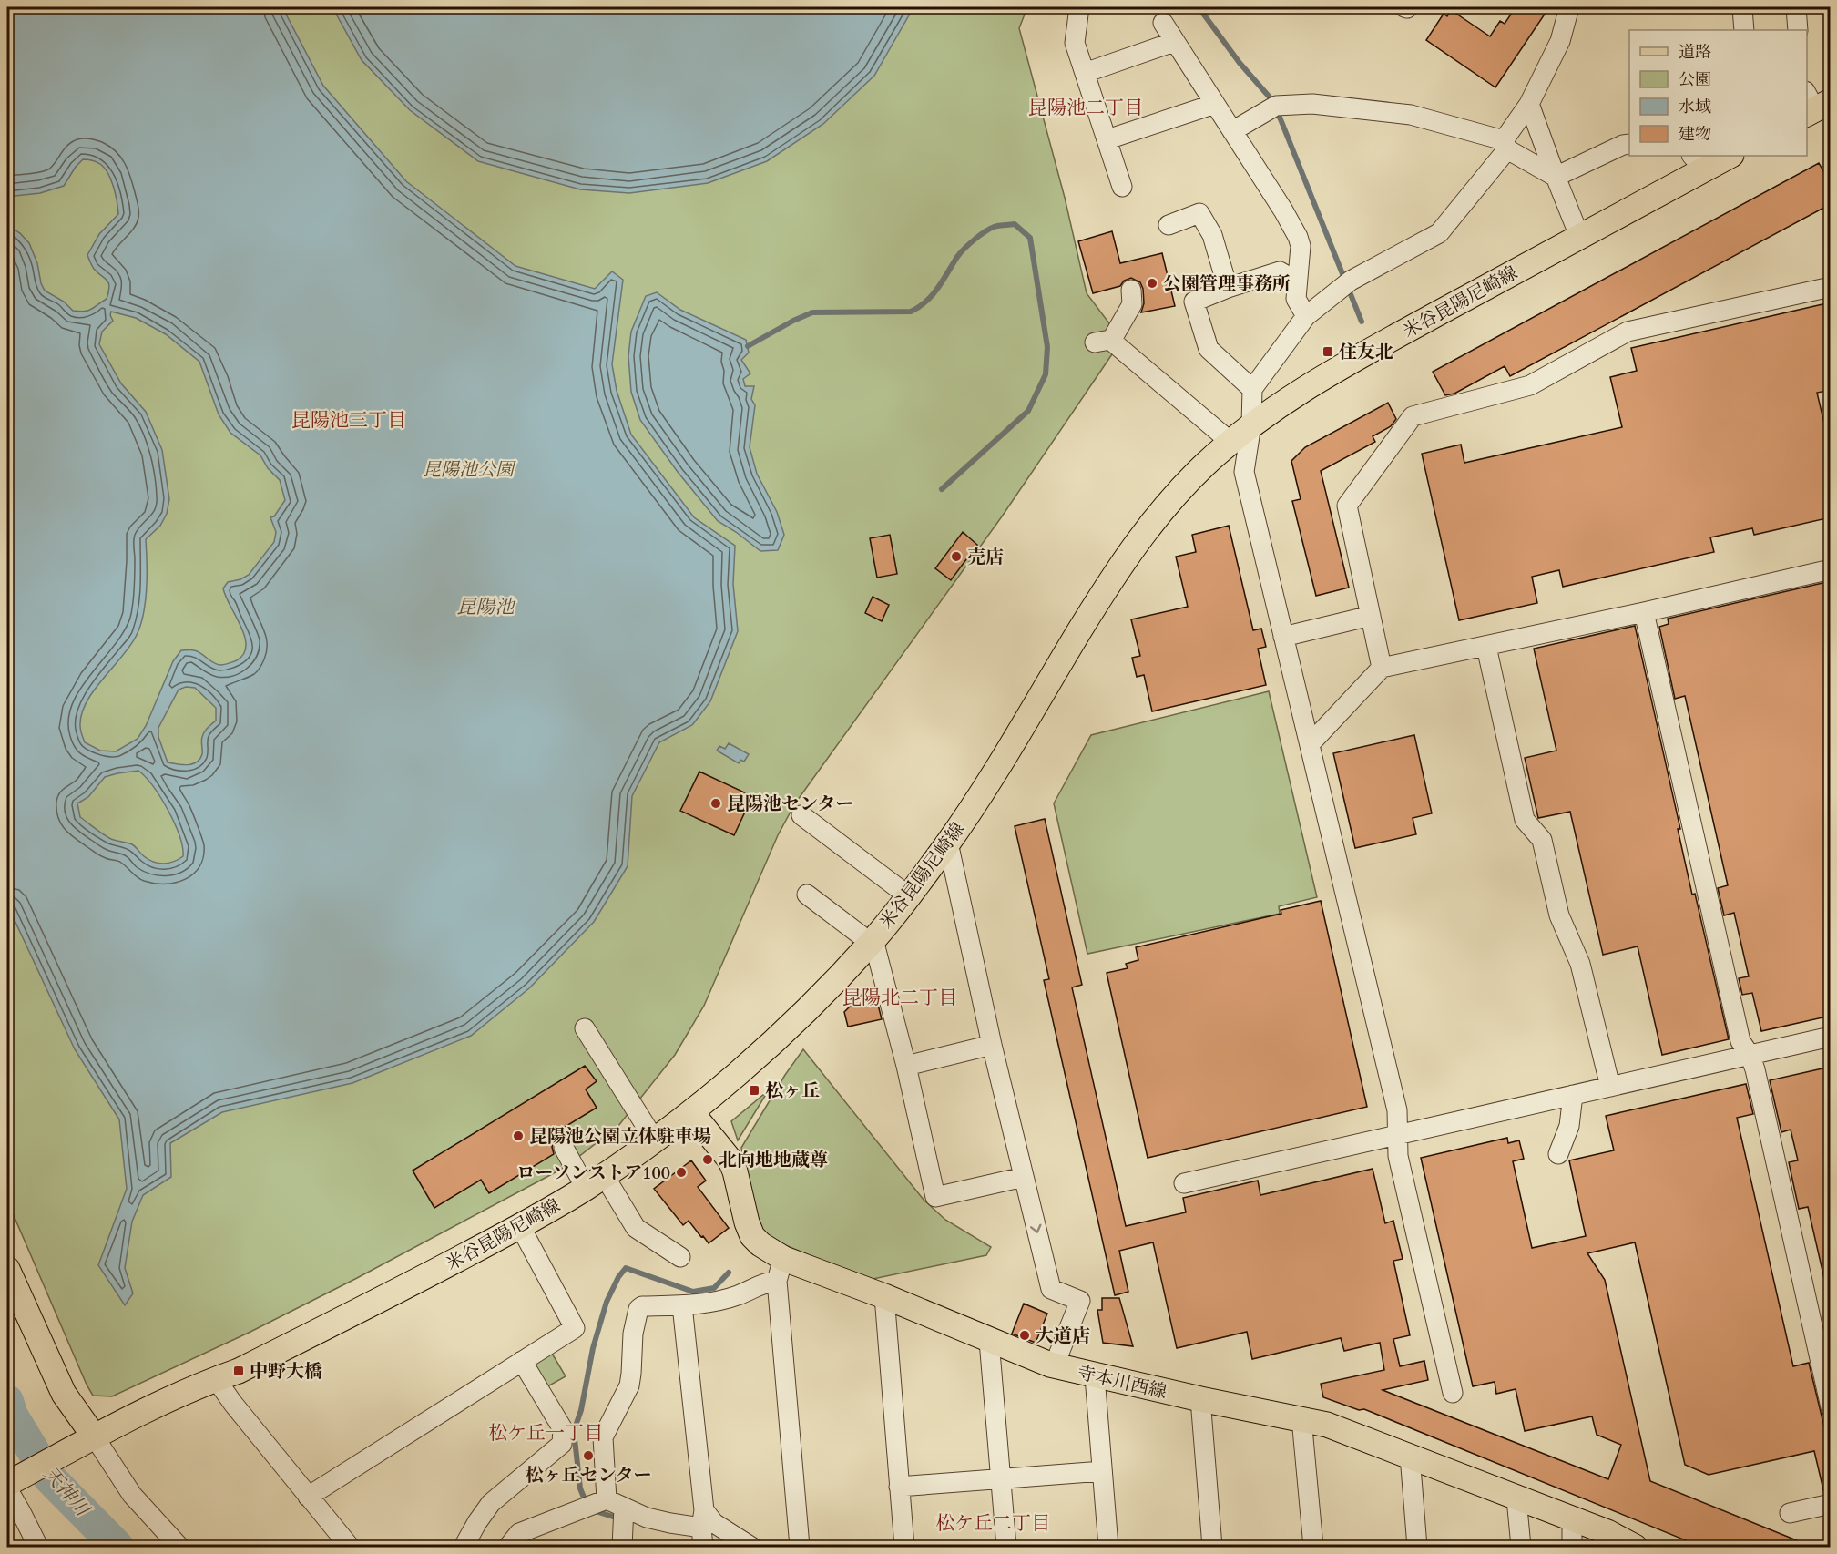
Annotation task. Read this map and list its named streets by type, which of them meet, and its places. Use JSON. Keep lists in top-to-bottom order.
{
  "streets": {
    "main road": ["米谷昆陽尼崎線", "寺本川西線"]
  },
  "crossings": [
    ["米谷昆陽尼崎線", "寺本川西線"]
  ],
  "districts": [
    "昆陽池二丁目",
    "昆陽池三丁目",
    "昆陽北二丁目",
    "松ケ丘一丁目",
    "松ケ丘二丁目"
  ],
  "water": ["昆陽池", "天神川"],
  "parks": ["昆陽池公園"],
  "places": {
    "other": [
      "公園管理事務所",
      "売店",
      "昆陽池センター",
      "昆陽池公園立体駐車場",
      "北向地地蔵尊",
      "ローソンストア100",
      "大道店",
      "松ヶ丘センター"
    ],
    "transit": ["住友北", "松ヶ丘", "中野大橋"]
  },
  "legend": [
    "道路",
    "公園",
    "水域",
    "建物"
  ]
}
